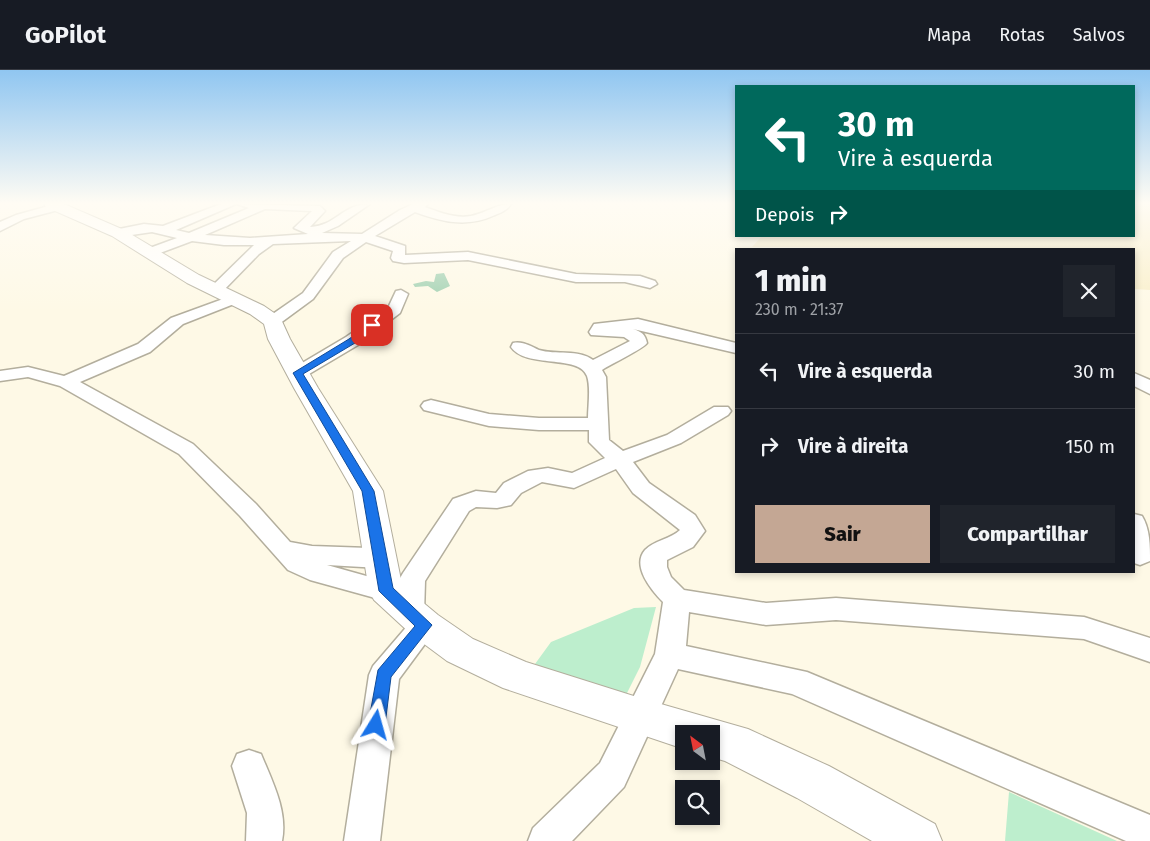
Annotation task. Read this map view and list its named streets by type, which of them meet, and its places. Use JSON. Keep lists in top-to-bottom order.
{
  "north": "top left",
  "page": {
    "header": "GoPilot",
    "nav": ["Mapa", "Rotas", "Salvos"],
    "turn": ["30 m", "Vire à esquerda"],
    "then": "Depois",
    "heading": ["1 min", "230 m · 21:37"],
    "list": [
      {
        "name": "Vire à esquerda",
        "value": "30 m"
      },
      {
        "name": "Vire à direita",
        "value": "150 m"
      }
    ],
    "buttons": ["Sair", "Compartilhar"]
  }
}
